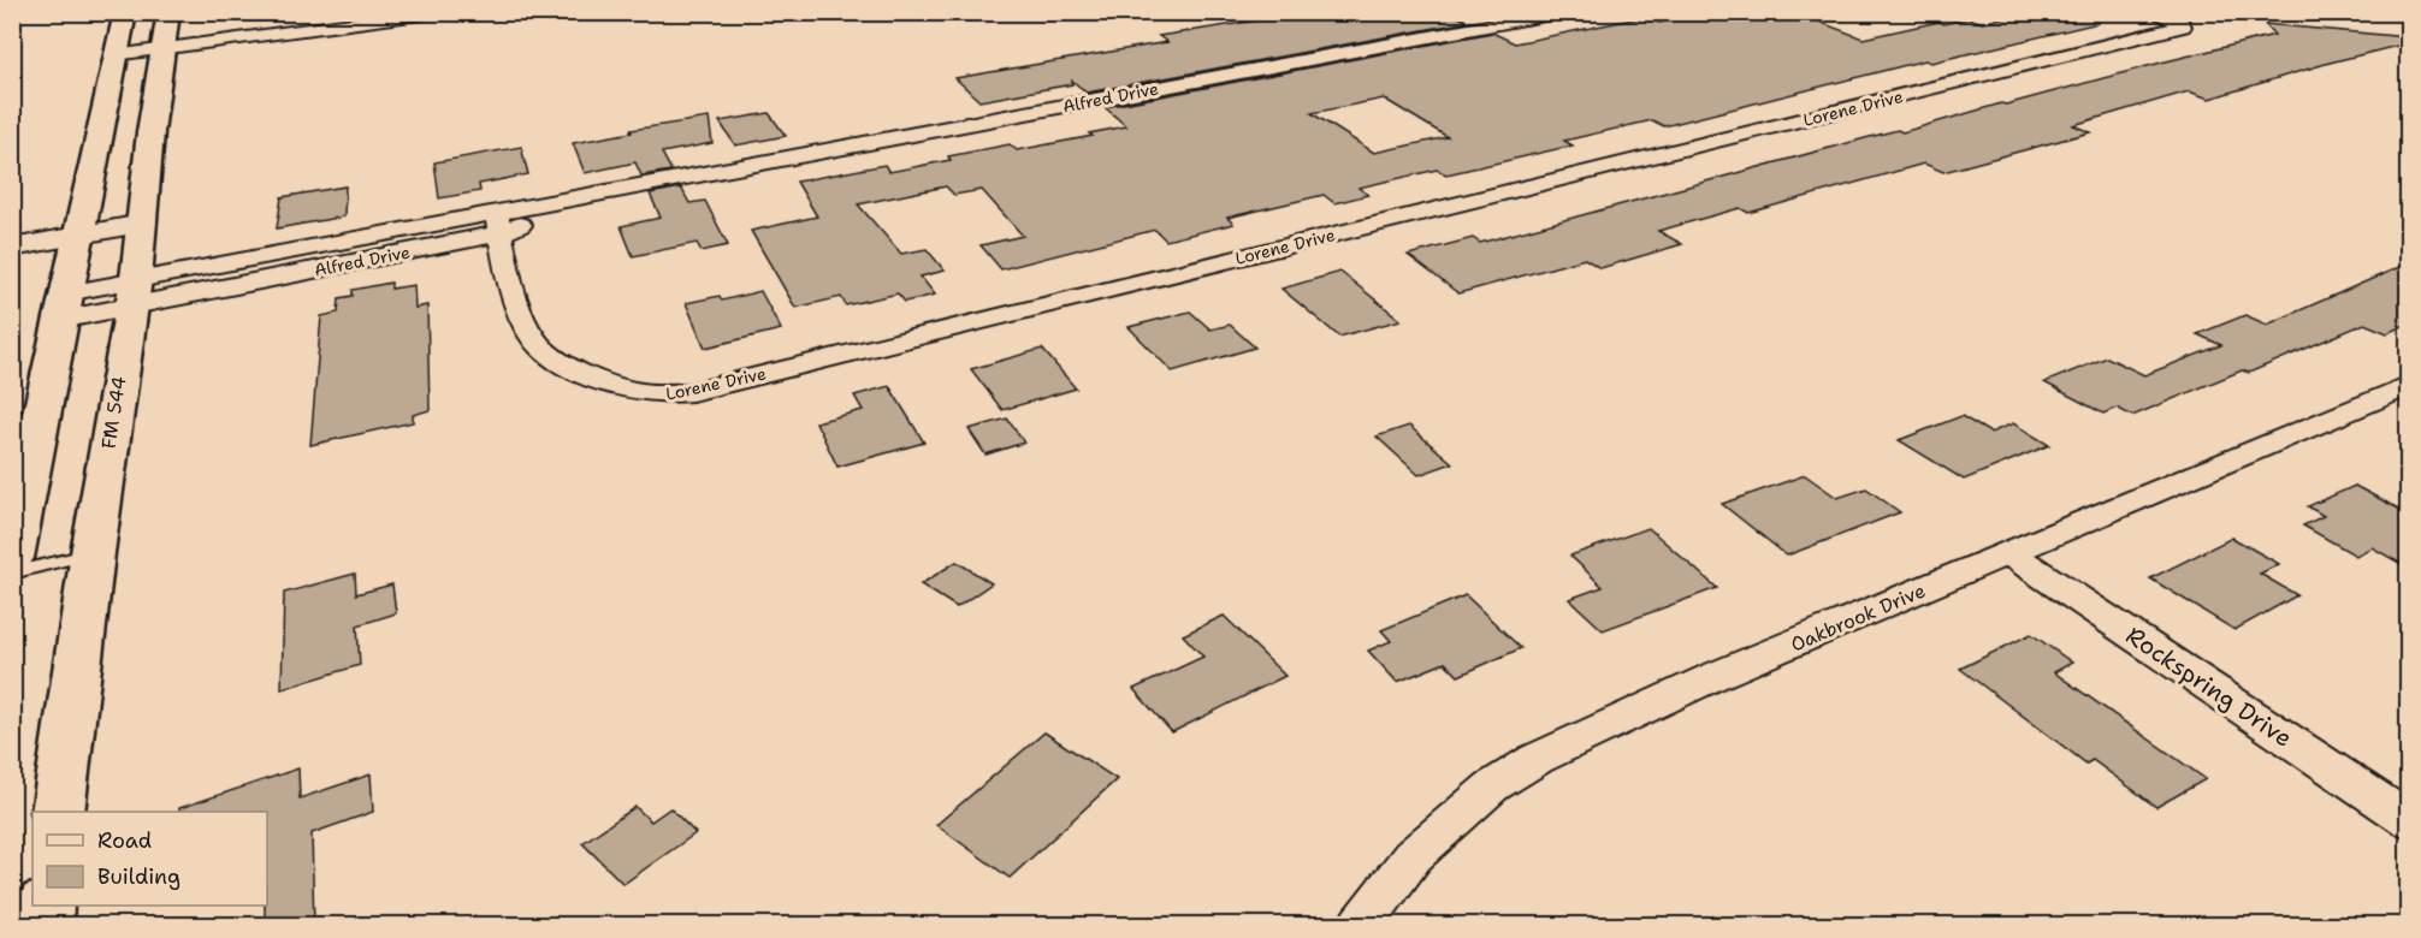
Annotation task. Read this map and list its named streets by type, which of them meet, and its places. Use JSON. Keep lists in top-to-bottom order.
{
  "streets": {
    "main road": ["FM 544"],
    "street": [
      "Alfred Drive",
      "Lorene Drive",
      "Oakbrook Drive",
      "Rockspring Drive"
    ]
  },
  "crossings": [
    ["Alfred Drive", "Lorene Drive"],
    ["Alfred Drive", "FM 544"],
    ["Oakbrook Drive", "Rockspring Drive"]
  ],
  "legend": ["Road", "Building"]
}
